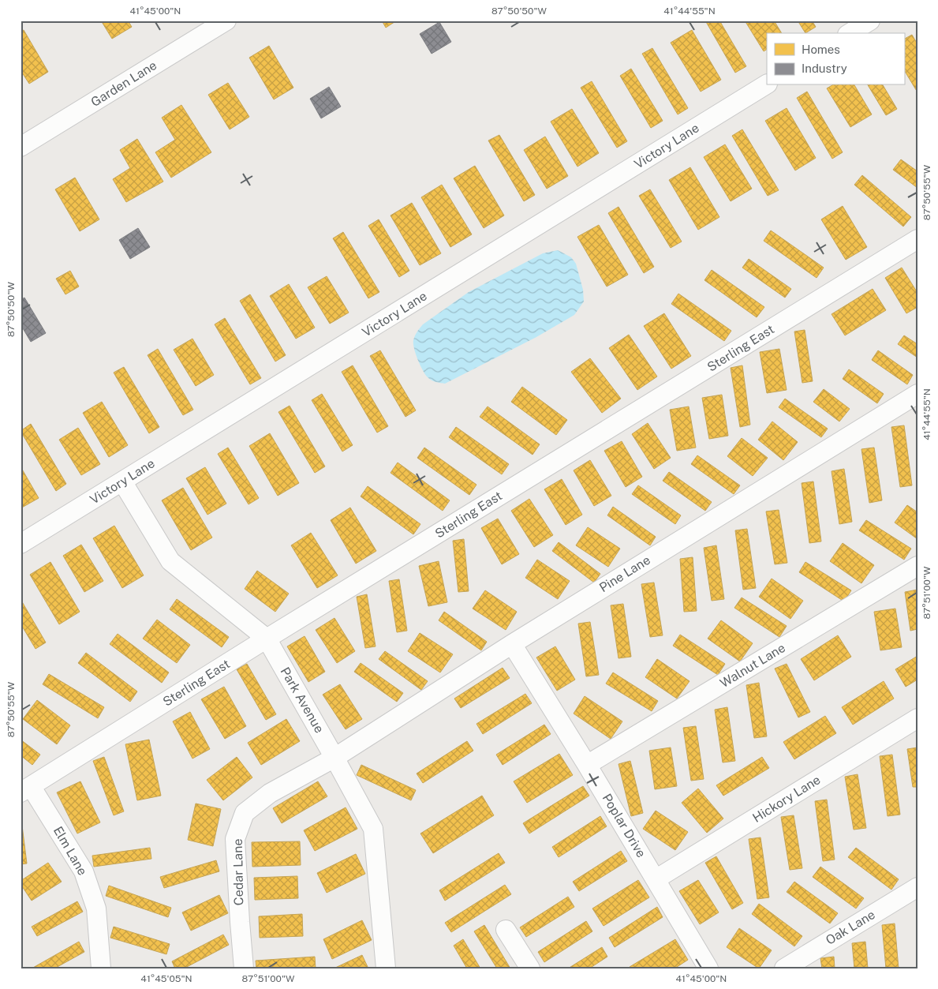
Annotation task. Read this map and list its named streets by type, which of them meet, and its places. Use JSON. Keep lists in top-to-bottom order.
{
  "streets": {
    "street": [
      "Garden Lane",
      "Victory Lane",
      "Sterling East",
      "Pine Lane",
      "Walnut Lane",
      "Park Avenue",
      "Hickory Lane",
      "Poplar Drive",
      "Elm Lane",
      "Cedar Lane",
      "Oak Lane"
    ]
  },
  "crossings": [
    ["Victory Lane", "Park Avenue"],
    ["Sterling East", "Park Avenue"],
    ["Sterling East", "Elm Lane"],
    ["Pine Lane", "Park Avenue"],
    ["Pine Lane", "Poplar Drive"],
    ["Pine Lane", "Cedar Lane"],
    ["Walnut Lane", "Poplar Drive"],
    ["Park Avenue", "Cedar Lane"],
    ["Hickory Lane", "Poplar Drive"]
  ],
  "legend": ["Homes", "Industry"],
  "coordinates": [
    "41°45'00\"N",
    "87°50'50\"W",
    "41°44'55\"N",
    "87°50'55\"W",
    "87°51'00\"W",
    "41°45'05\"N"
  ]
}
